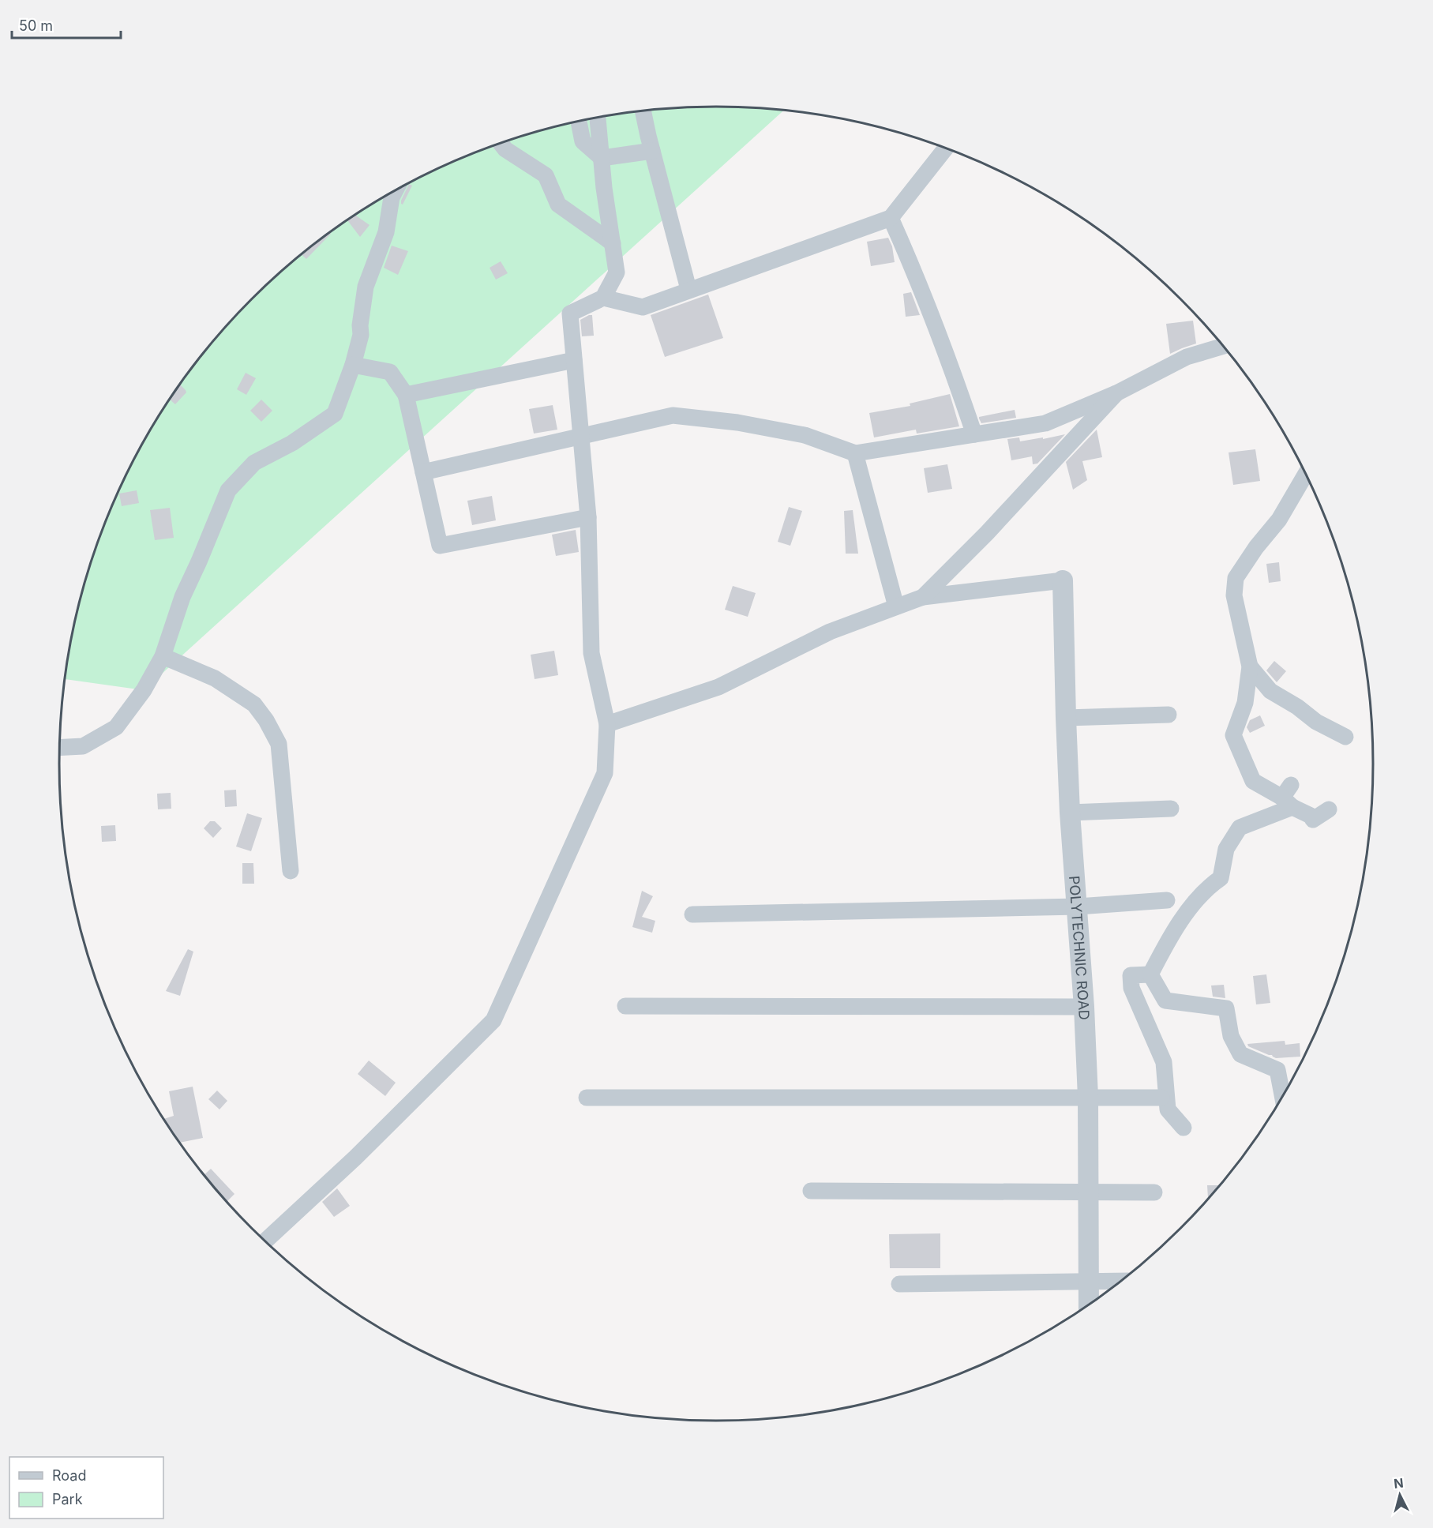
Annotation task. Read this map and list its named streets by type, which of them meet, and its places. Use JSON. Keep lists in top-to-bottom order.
{
  "streets": {
    "street": ["POLYTECHNIC ROAD"]
  },
  "legend": ["Road", "Park"],
  "scale_bar": "50 m",
  "north": "top"
}
